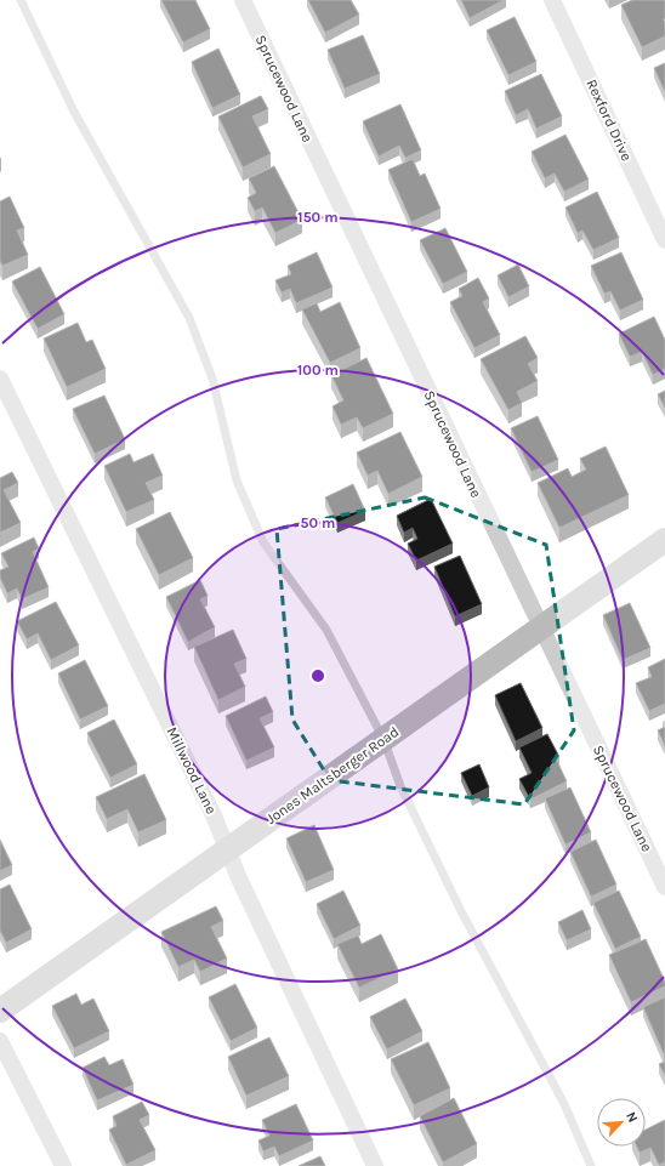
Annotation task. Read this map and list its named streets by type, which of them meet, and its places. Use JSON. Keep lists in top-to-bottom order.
{
  "streets": {
    "main road": ["Jones Maltsberger Road"],
    "street": ["Sprucewood Lane", "Rexford Drive", "Millwood Lane"]
  },
  "crossings": [
    ["Sprucewood Lane", "Jones Maltsberger Road"],
    ["Millwood Lane", "Jones Maltsberger Road"]
  ],
  "north": "top right",
  "rings": ["150 m", "100 m", "50 m"]
}
